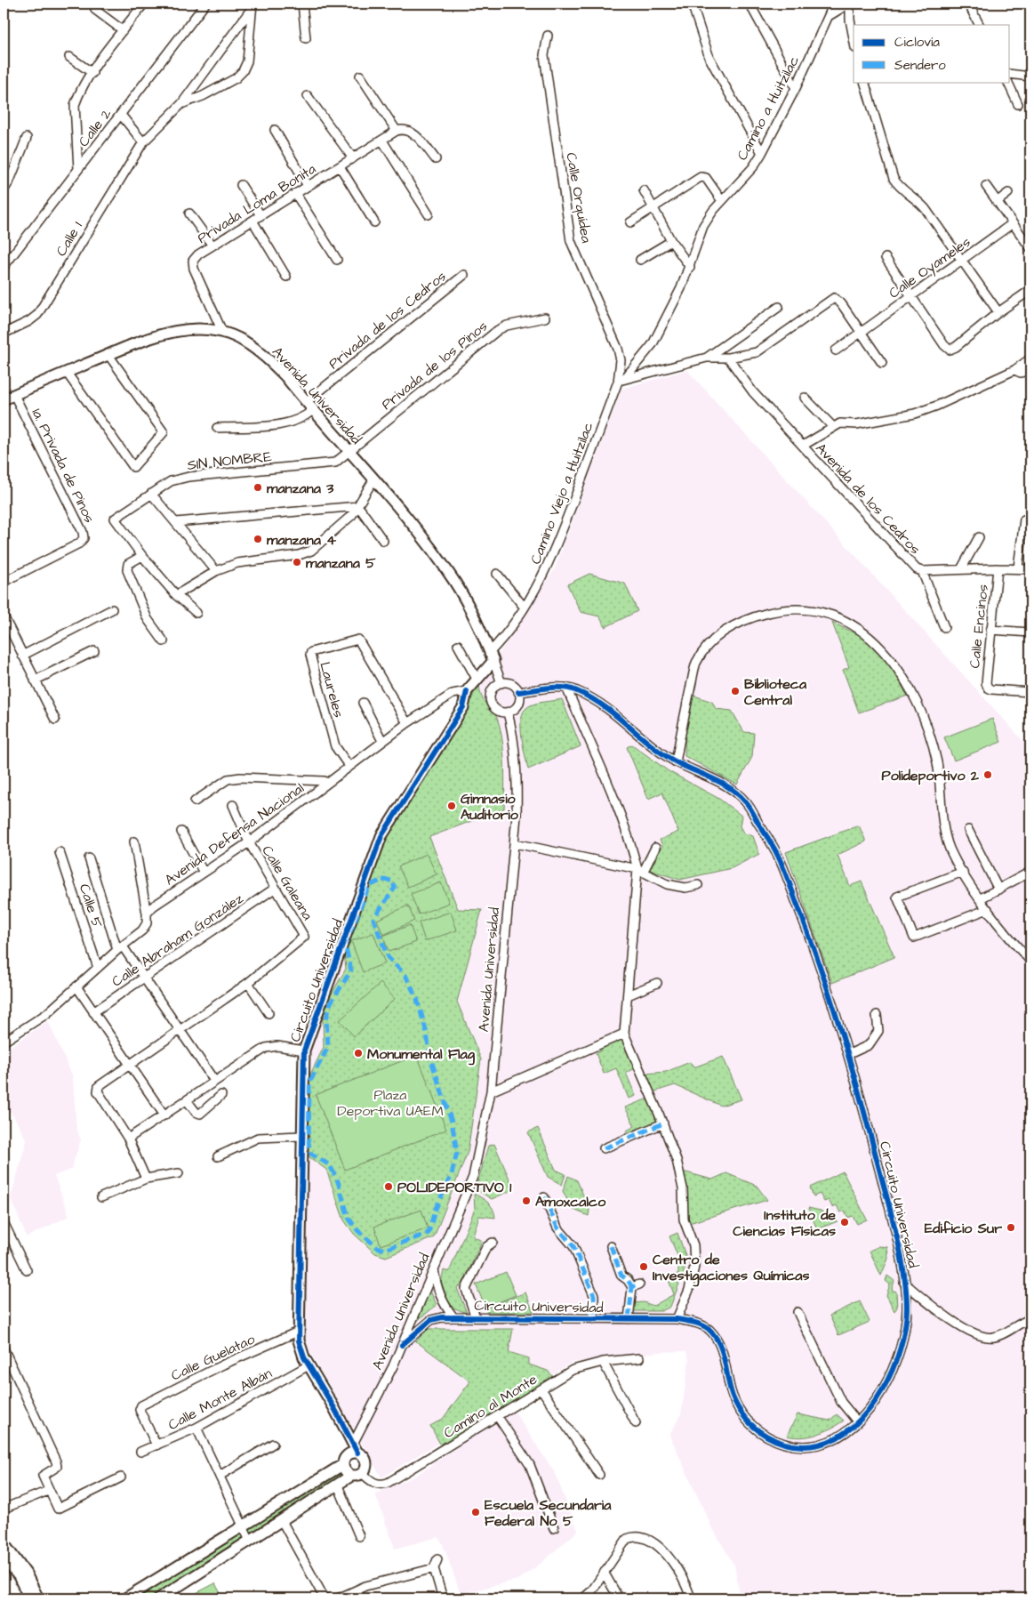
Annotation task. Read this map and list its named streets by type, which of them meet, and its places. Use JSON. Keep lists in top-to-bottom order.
{
  "streets": {
    "street": [
      "Camino a Huitzilac",
      "Calle 2",
      "Calle Orquídea",
      "Privada Loma Bonita",
      "Calle 1",
      "Calle Oyameles",
      "Privada de los Cedros",
      "Privada de los Pinos",
      "Avenida Universidad",
      "SIN NOMBRE",
      "1a. Privada de Pinos",
      "Camino Viejo a Huitzilac",
      "Avenida de los Cedros",
      "Calle Encinos",
      "Laureles",
      "Avenida Defensa Nacional",
      "Calle Galeana",
      "Calle 5",
      "Calle Abraham González",
      "Circuito Universidad",
      "Calle Guelatao",
      "Calle Monte Albán",
      "Camino al Monte"
    ]
  },
  "crossings": [
    ["Camino a Huitzilac", "Calle Orquídea"],
    ["Camino a Huitzilac", "Camino Viejo a Huitzilac"],
    ["Calle Orquídea", "Camino Viejo a Huitzilac"],
    ["Privada Loma Bonita", "Avenida Universidad"],
    ["Privada de los Cedros", "Avenida Universidad"],
    ["Privada de los Pinos", "Avenida Universidad"],
    ["Privada de los Pinos", "SIN NOMBRE"],
    ["Avenida Universidad", "SIN NOMBRE"],
    ["Avenida Universidad", "1a. Privada de Pinos"],
    ["Avenida Universidad", "Camino Viejo a Huitzilac"],
    ["Avenida Universidad", "Avenida Defensa Nacional"],
    ["Avenida Universidad", "Circuito Universidad"],
    ["Avenida Universidad", "Camino al Monte"],
    ["Camino Viejo a Huitzilac", "Avenida Defensa Nacional"],
    ["Avenida de los Cedros", "Calle Encinos"],
    ["Laureles", "Avenida Defensa Nacional"],
    ["Avenida Defensa Nacional", "Calle Galeana"],
    ["Avenida Defensa Nacional", "Calle 5"],
    ["Avenida Defensa Nacional", "Circuito Universidad"],
    ["Calle Galeana", "Calle Abraham González"],
    ["Circuito Universidad", "Calle Guelatao"],
    ["Circuito Universidad", "Calle Monte Albán"],
    ["Circuito Universidad", "Camino al Monte"],
    ["Calle Guelatao", "Calle Monte Albán"]
  ],
  "parks": ["Plaza Deportiva UAEM"],
  "places": [
    "manzana 3",
    "manzana 4",
    "manzana 5",
    "Biblioteca Central",
    "Polideportivo 2",
    "Gimnasio Auditorio",
    "Monumental Flag",
    "POLIDEPORTIVO 1",
    "Amoxcalco",
    "Instituto de Ciencias Físicas",
    "Edificio Sur",
    "Centro de Investigaciones Químicas",
    "Escuela Secundaria Federal No 5"
  ],
  "legend": ["Ciclovía", "Sendero"]
}
